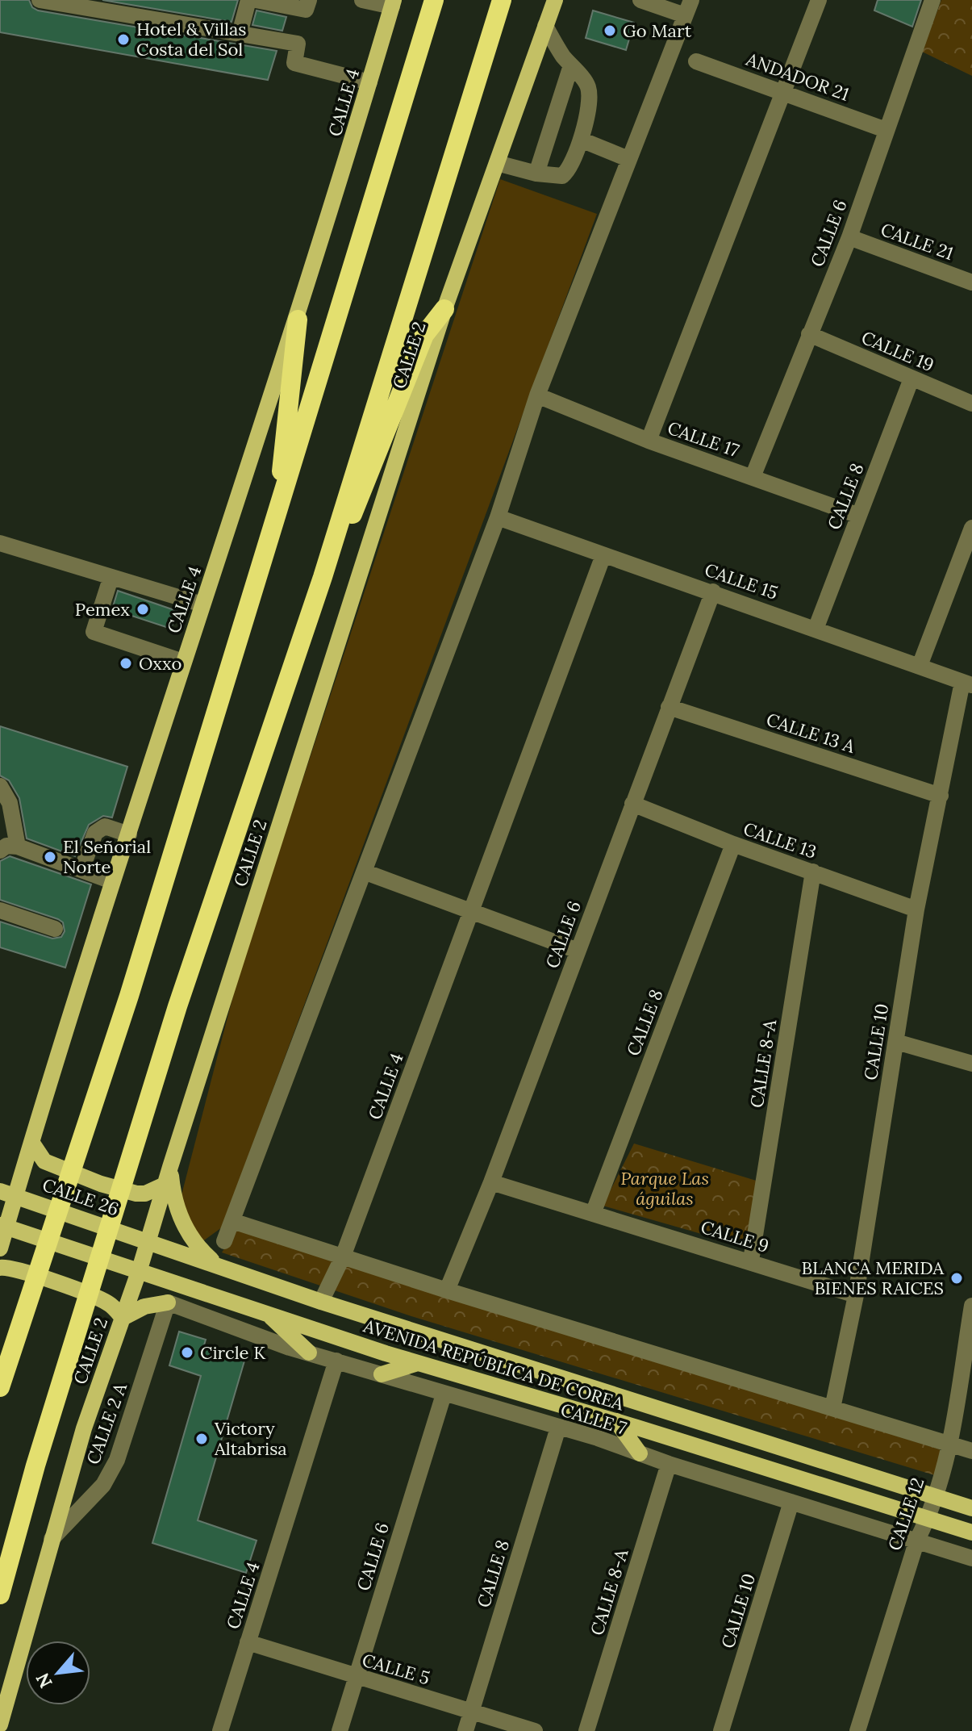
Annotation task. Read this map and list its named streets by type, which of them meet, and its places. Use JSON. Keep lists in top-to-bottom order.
{
  "streets": {
    "main road": [
      "CALLE 4",
      "CALLE 2",
      "CALLE 26",
      "AVENIDA REPÚBLICA DE COREA"
    ],
    "street": [
      "ANDADOR 21",
      "CALLE 6",
      "CALLE 21",
      "CALLE 19",
      "CALLE 17",
      "CALLE 8",
      "CALLE 15",
      "CALLE 13 A",
      "CALLE 13",
      "CALLE 10",
      "CALLE 8-A",
      "CALLE 9",
      "CALLE 7",
      "CALLE 2 A",
      "CALLE 12",
      "CALLE 5"
    ]
  },
  "crossings": [
    ["ANDADOR 21", "CALLE 6"],
    ["CALLE 4", "CALLE 15"],
    ["CALLE 4", "CALLE 26"],
    ["CALLE 4", "AVENIDA REPÚBLICA DE COREA"],
    ["CALLE 4", "CALLE 7"],
    ["CALLE 4", "CALLE 5"],
    ["CALLE 6", "CALLE 21"],
    ["CALLE 6", "CALLE 19"],
    ["CALLE 6", "CALLE 17"],
    ["CALLE 6", "CALLE 15"],
    ["CALLE 6", "CALLE 13 A"],
    ["CALLE 6", "CALLE 13"],
    ["CALLE 6", "CALLE 9"],
    ["CALLE 6", "CALLE 7"],
    ["CALLE 6", "CALLE 5"],
    ["CALLE 19", "CALLE 8"],
    ["CALLE 2", "CALLE 26"],
    ["CALLE 2", "AVENIDA REPÚBLICA DE COREA"],
    ["CALLE 2", "CALLE 2 A"],
    ["CALLE 17", "CALLE 8"],
    ["CALLE 8", "CALLE 15"],
    ["CALLE 8", "CALLE 13"],
    ["CALLE 8", "CALLE 9"],
    ["CALLE 8", "CALLE 7"],
    ["CALLE 8", "CALLE 5"],
    ["CALLE 15", "CALLE 10"],
    ["CALLE 13 A", "CALLE 10"],
    ["CALLE 13", "CALLE 10"],
    ["CALLE 13", "CALLE 8-A"],
    ["CALLE 10", "CALLE 9"],
    ["CALLE 10", "CALLE 7"],
    ["CALLE 8-A", "CALLE 9"],
    ["CALLE 8-A", "CALLE 7"],
    ["CALLE 26", "AVENIDA REPÚBLICA DE COREA"],
    ["AVENIDA REPÚBLICA DE COREA", "CALLE 12"],
    ["CALLE 7", "CALLE 2 A"],
    ["CALLE 7", "CALLE 12"]
  ],
  "parks": ["Parque Las águilas"],
  "places": [
    "Go Mart",
    "Hotel & Villas Costa del Sol",
    "Pemex",
    "Oxxo",
    "El Señorial Norte",
    "BLANCA MERIDA BIENES RAICES",
    "Circle K",
    "Victory Altabrisa"
  ],
  "north": "bottom left"
}
